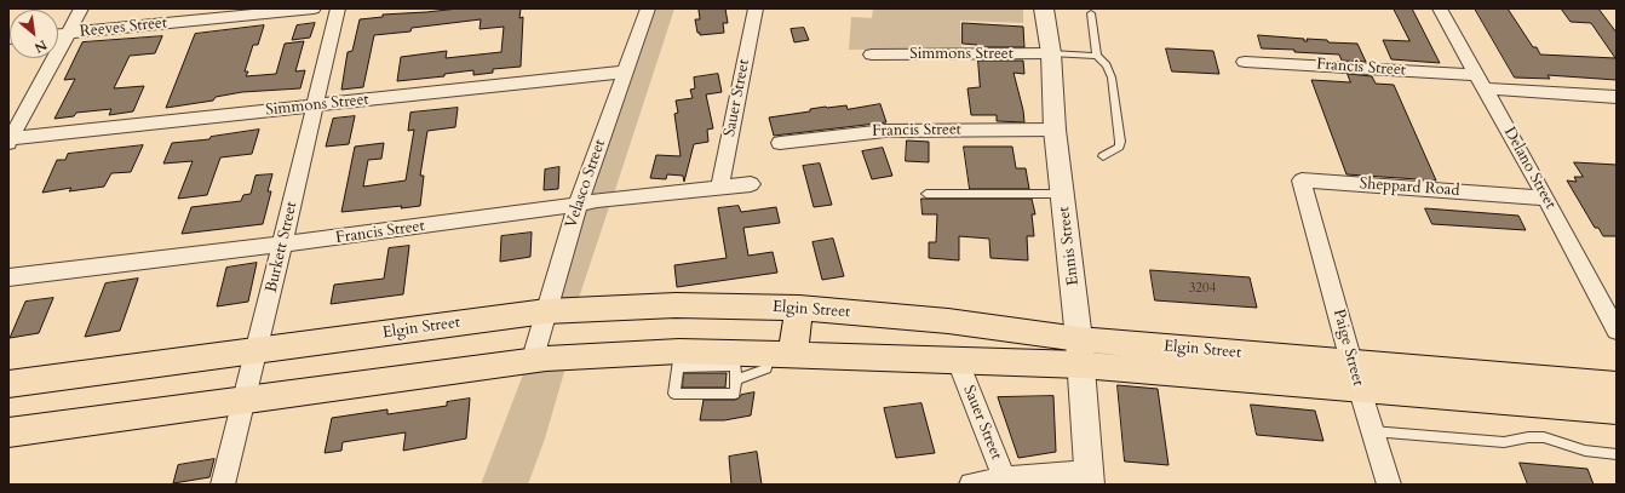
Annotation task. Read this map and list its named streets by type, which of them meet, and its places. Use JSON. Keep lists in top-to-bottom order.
{
  "streets": {
    "main road": ["Elgin Street"],
    "street": [
      "Reeves Street",
      "Simmons Street",
      "Francis Street",
      "Sauer Street",
      "Delano Street",
      "Velasco Street",
      "Sheppard Road",
      "Ennis Street",
      "Burkett Street",
      "Paige Street"
    ]
  },
  "crossings": [
    ["Simmons Street", "Velasco Street"],
    ["Simmons Street", "Ennis Street"],
    ["Simmons Street", "Burkett Street"],
    ["Francis Street", "Sauer Street"],
    ["Francis Street", "Delano Street"],
    ["Francis Street", "Velasco Street"],
    ["Francis Street", "Ennis Street"],
    ["Francis Street", "Burkett Street"],
    ["Sauer Street", "Elgin Street"],
    ["Delano Street", "Sheppard Road"],
    ["Velasco Street", "Elgin Street"],
    ["Sheppard Road", "Paige Street"],
    ["Ennis Street", "Elgin Street"],
    ["Burkett Street", "Elgin Street"],
    ["Elgin Street", "Paige Street"]
  ],
  "house_numbers": ["3204"],
  "north": "bottom right"
}
